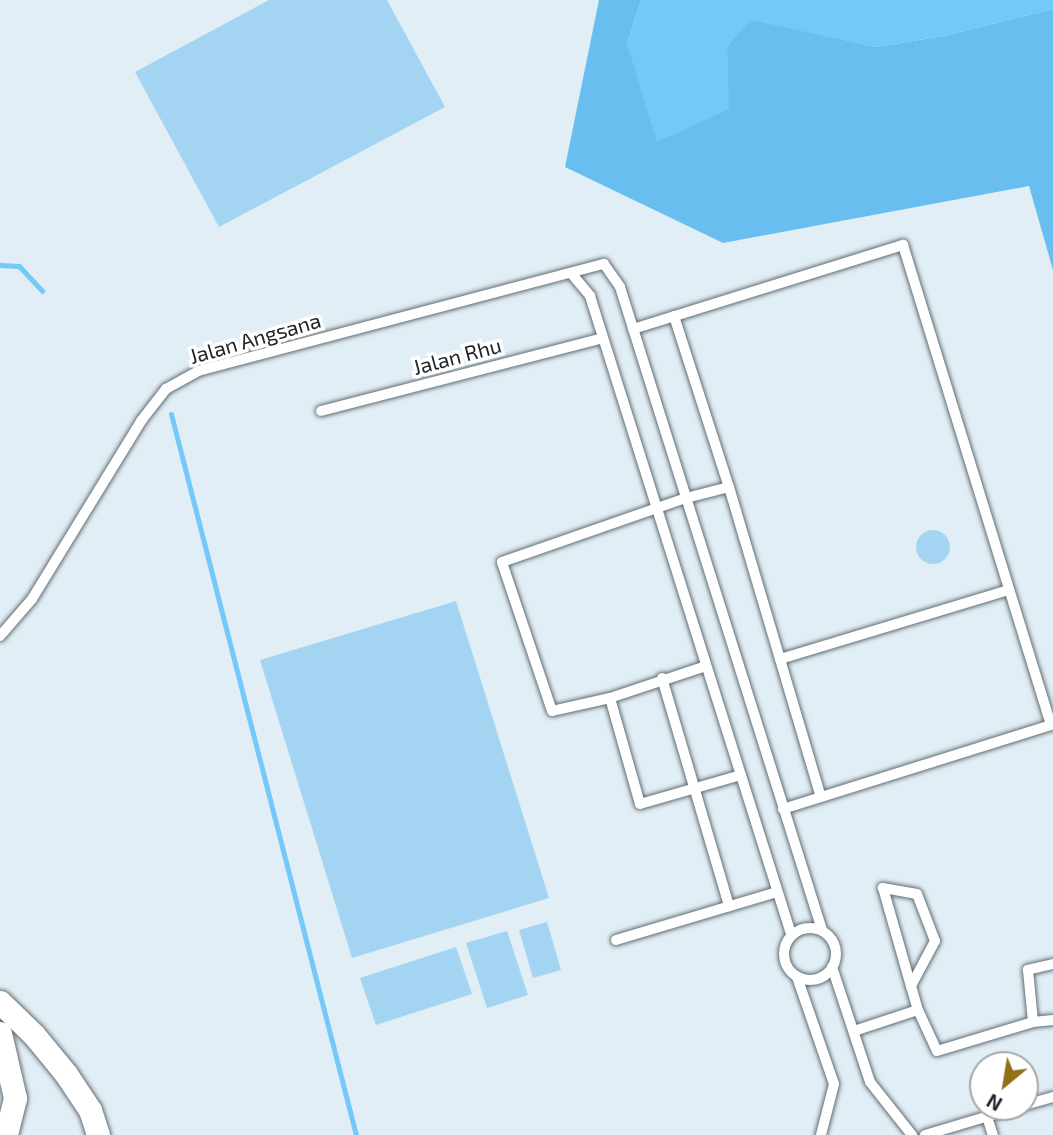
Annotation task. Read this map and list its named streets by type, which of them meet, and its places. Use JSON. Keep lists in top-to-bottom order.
{
  "streets": {
    "lane": ["Jalan Angsana", "Jalan Rhu"]
  },
  "north": "bottom left"
}
